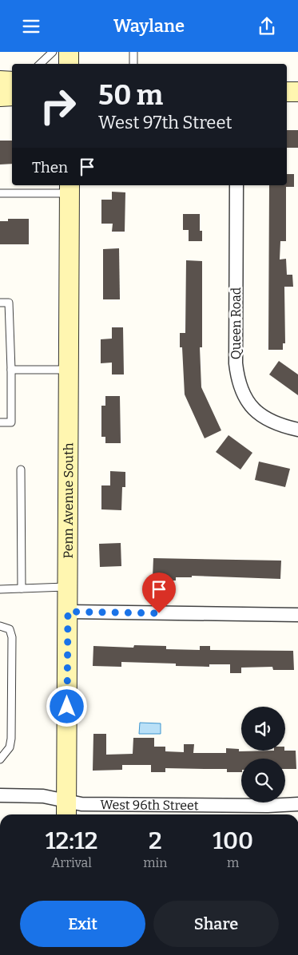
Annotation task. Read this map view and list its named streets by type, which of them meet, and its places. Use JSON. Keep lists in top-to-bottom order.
{
  "streets": {
    "main road": ["Penn Avenue South"],
    "street": ["Queen Road", "West 96th Street"]
  },
  "crossings": [
    ["Penn Avenue South", "West 96th Street"]
  ],
  "page": {
    "header": "Waylane",
    "turn": ["50 m", "West 97th Street"],
    "then": "Then",
    "eta": [
      "12:12",
      "Arrival",
      "2",
      "min",
      "100",
      "m"
    ],
    "buttons": ["Exit", "Share"]
  }
}
